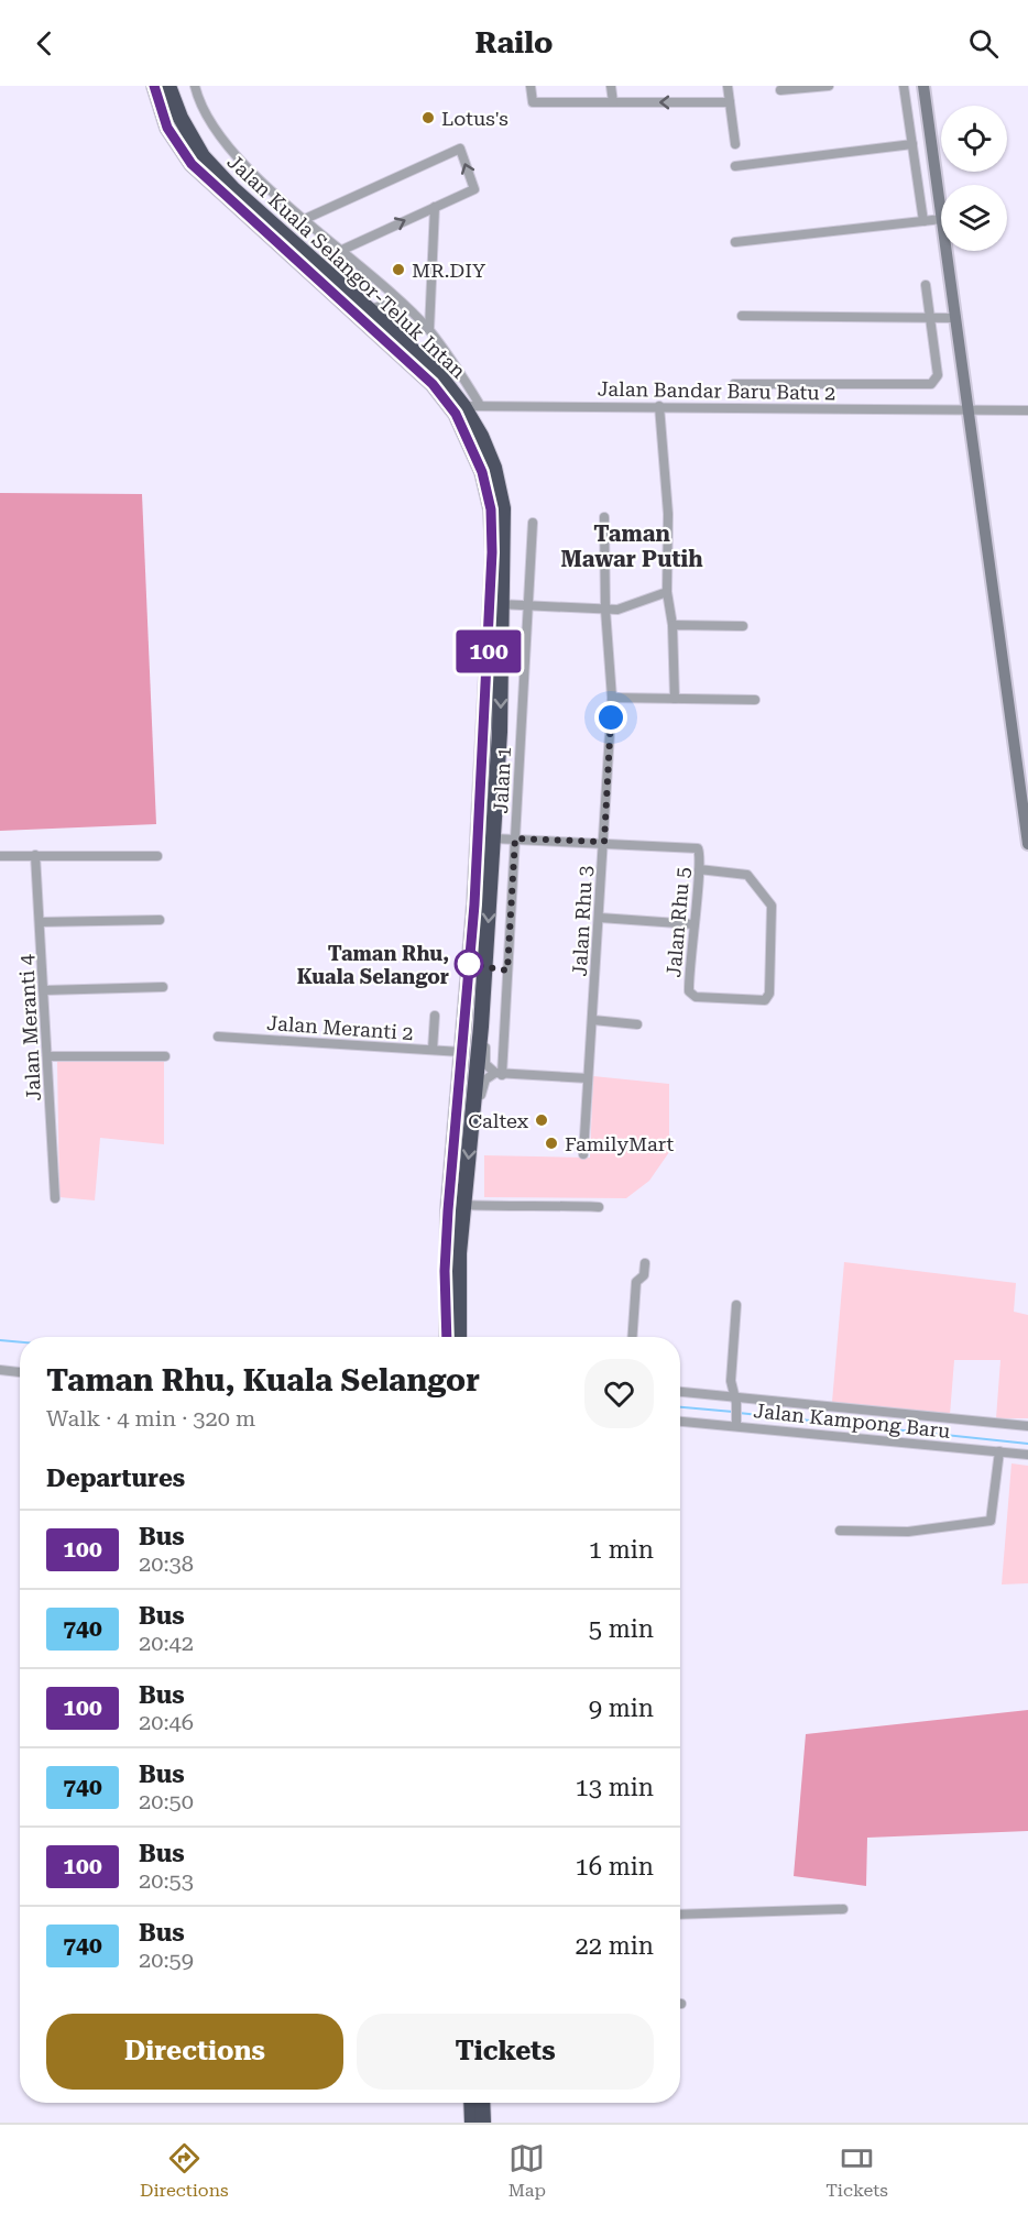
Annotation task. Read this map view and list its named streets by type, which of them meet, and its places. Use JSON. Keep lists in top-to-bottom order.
{
  "streets": {
    "highway": ["Jalan Kuala Selangor-Teluk Intan"],
    "street": [
      "Jalan Bandar Baru Batu 2",
      "Jalan 1",
      "Jalan Rhu 3",
      "Jalan Rhu 5",
      "Jalan Meranti 4",
      "Jalan Meranti 2",
      "Jalan Kampong Baru"
    ]
  },
  "crossings": [
    ["Jalan Kuala Selangor-Teluk Intan", "Jalan Bandar Baru Batu 2"],
    ["Jalan Kuala Selangor-Teluk Intan", "Jalan Meranti 2"],
    ["Jalan Rhu 3", "Jalan Rhu 5"]
  ],
  "districts": ["Taman Mawar Putih"],
  "places": [
    "Lotus's",
    "MR.DIY",
    "Taman Rhu, Kuala Selangor",
    "Caltex",
    "FamilyMart"
  ],
  "lines": ["bus line 100"],
  "page": {
    "header": "Railo",
    "on_map": "100",
    "heading": [
      ["Taman Rhu, Kuala Selangor", "Walk · 4 min · 320 m"],
      "Departures"
    ],
    "list": [
      {
        "mark": "100",
        "name": "Bus",
        "note": "20:38",
        "value": "1 min"
      },
      {
        "mark": "740",
        "name": "Bus",
        "note": "20:42",
        "value": "5 min"
      },
      {
        "mark": "100",
        "name": "Bus",
        "note": "20:46",
        "value": "9 min"
      },
      {
        "mark": "740",
        "name": "Bus",
        "note": "20:50",
        "value": "13 min"
      },
      {
        "mark": "100",
        "name": "Bus",
        "note": "20:53",
        "value": "16 min"
      },
      {
        "mark": "740",
        "name": "Bus",
        "note": "20:59",
        "value": "22 min"
      }
    ],
    "buttons": ["Directions", "Tickets"],
    "tabs": ["Directions", "Map", "Tickets"]
  }
}
